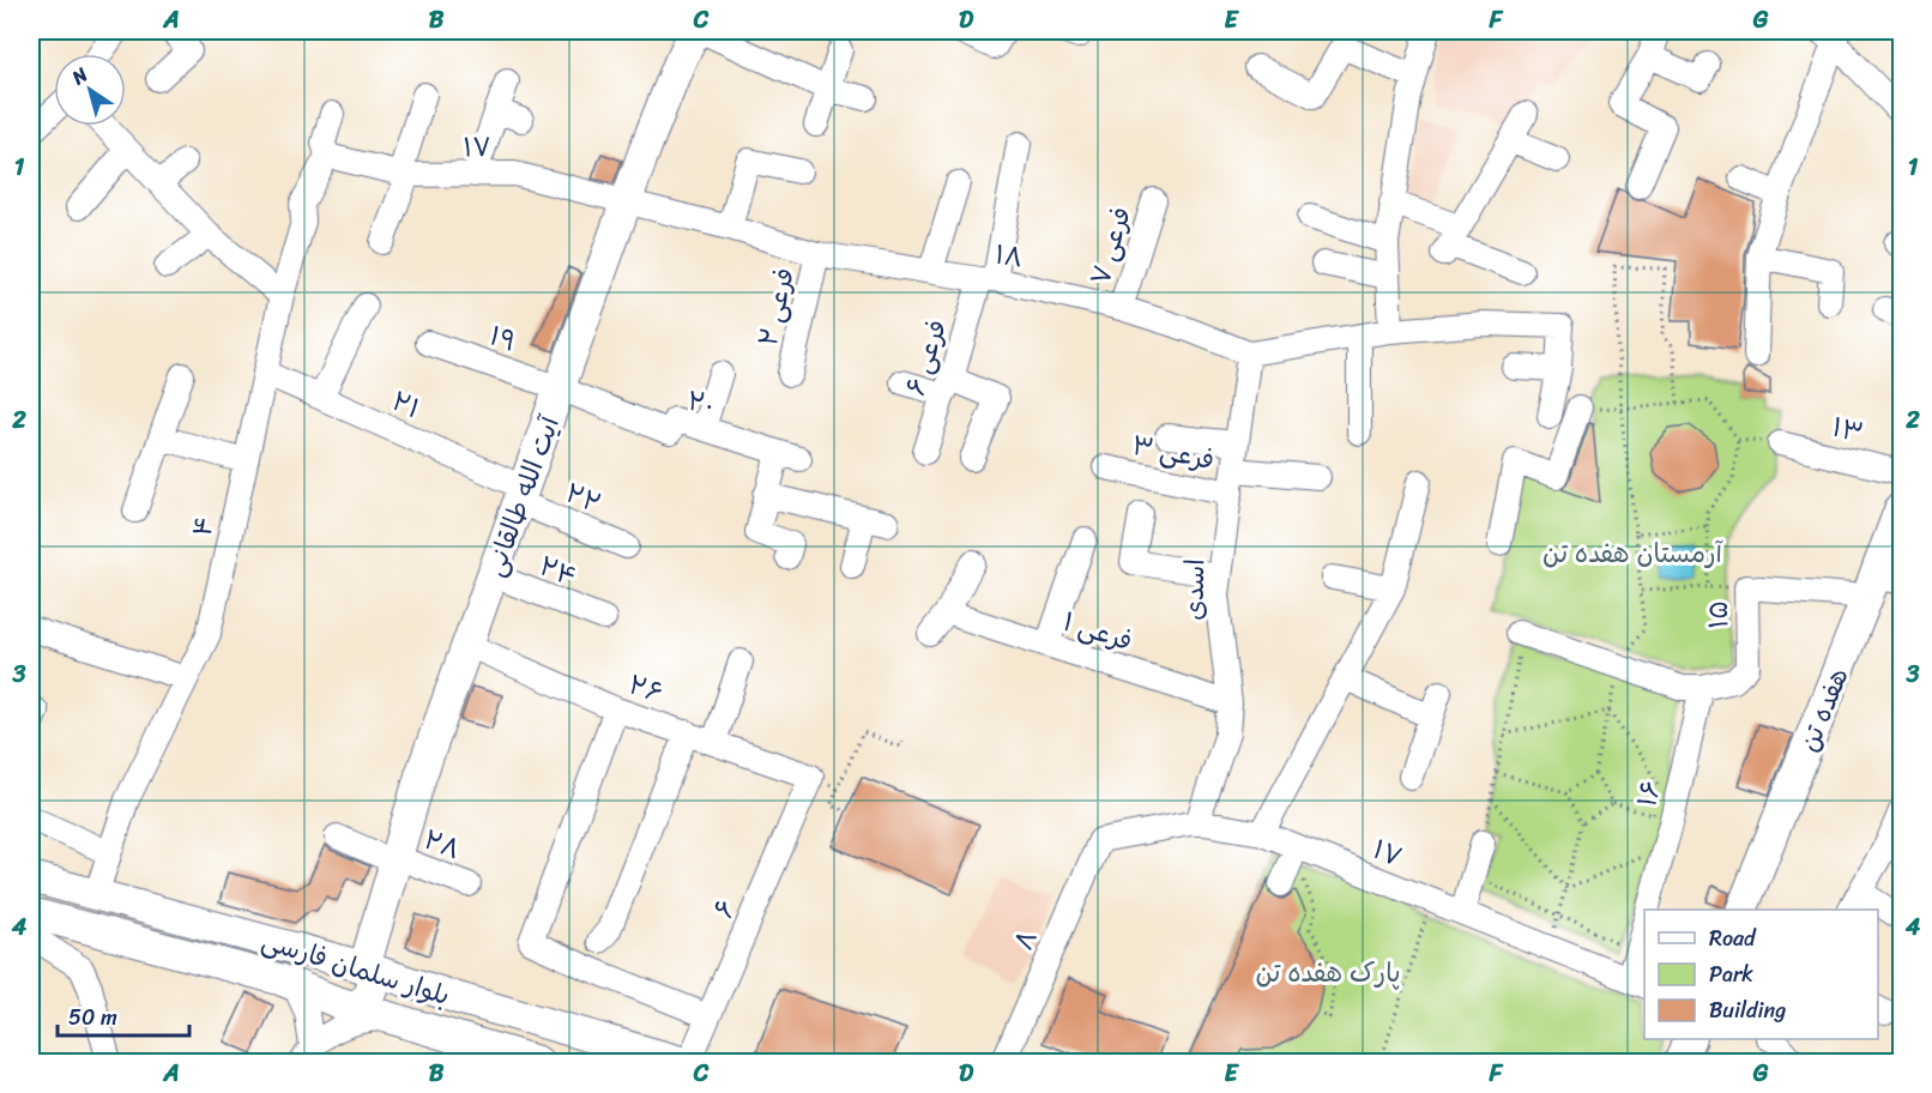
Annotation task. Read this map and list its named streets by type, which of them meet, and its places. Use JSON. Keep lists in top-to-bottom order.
{
  "streets": {
    "main road": ["آیت الله طالقانی", "هفده تن", "بلوار سلمان فارسی"],
    "street": [
      "۱۷",
      "فرعی ۷",
      "۱۸",
      "فرعی ۲",
      "۱۹",
      "فرعی ۶",
      "۲۰",
      "۲۱",
      "۱۳",
      "فرعی ۳",
      "۲۲",
      "۴",
      "۲۴",
      "اسدی",
      "۱۵",
      "فرعی ۱",
      "۲۶",
      "۱۶",
      "۲۸",
      "۶",
      "۸"
    ]
  },
  "crossings": [
    ["۱۷", "۱۸"],
    ["۱۷", "آیت الله طالقانی"],
    ["۱۷", "۴"],
    ["۱۷", "اسدی"],
    ["۱۷", "۱۶"],
    ["۱۷", "۸"],
    ["فرعی ۷", "۱۸"],
    ["۱۸", "فرعی ۲"],
    ["۱۸", "فرعی ۶"],
    ["۱۸", "آیت الله طالقانی"],
    ["۱۸", "اسدی"],
    ["۱۹", "۲۰"],
    ["۱۹", "آیت الله طالقانی"],
    ["۲۰", "آیت الله طالقانی"],
    ["۲۱", "آیت الله طالقانی"],
    ["۲۱", "۲۲"],
    ["۲۱", "۴"],
    ["فرعی ۳", "اسدی"],
    ["آیت الله طالقانی", "۲۲"],
    ["آیت الله طالقانی", "۲۴"],
    ["آیت الله طالقانی", "۲۶"],
    ["آیت الله طالقانی", "۲۸"],
    ["آیت الله طالقانی", "بلوار سلمان فارسی"],
    ["۴", "بلوار سلمان فارسی"],
    ["اسدی", "فرعی ۱"],
    ["۱۵", "هفده تن"],
    ["۱۵", "۱۶"],
    ["۲۶", "۶"]
  ],
  "parks": ["آرمستان هفده تن", "پارک هفده تن"],
  "legend": ["Road", "Park", "Building"],
  "scale_bar": "50 m",
  "north": "top left",
  "grid": {
    "columns": [
      "A",
      "B",
      "C",
      "D",
      "E",
      "F",
      "G"
    ],
    "rows": [
      "1",
      "2",
      "3",
      "4"
    ]
  }
}
